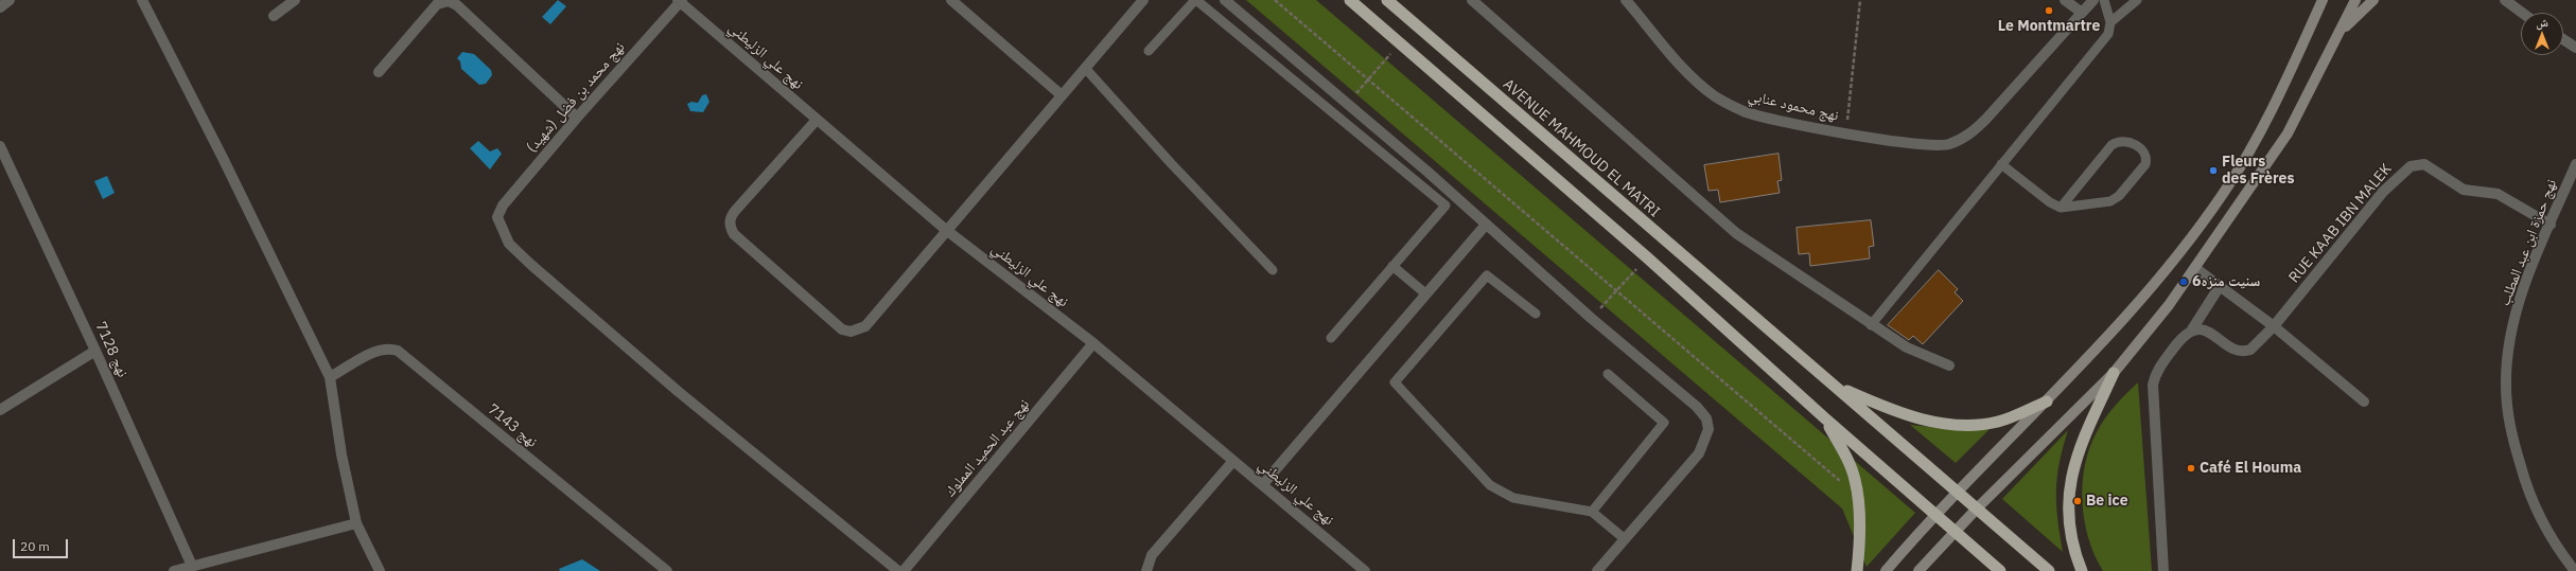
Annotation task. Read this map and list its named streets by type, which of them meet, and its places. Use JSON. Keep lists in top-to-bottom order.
{
  "streets": {
    "highway": ["AVENUE MAHMOUD EL MATRI"],
    "street": [
      "نهج علي الزليطني",
      "نهج محمد بن فضل (شهيد)",
      "نهج محمود عنابي",
      "RUE KAAB IBN MALEK",
      "نهج حمزة ابن عبد المطلب",
      "نهج 7128",
      "نهج 7143",
      "نهج عبد الحميد المملوك"
    ]
  },
  "crossings": [
    ["نهج علي الزليطني", "نهج محمد بن فضل (شهيد)"],
    ["نهج علي الزليطني", "نهج عبد الحميد المملوك"],
    ["RUE KAAB IBN MALEK", "نهج حمزة ابن عبد المطلب"]
  ],
  "places": [
    "Le Montmartre",
    "Fleurs des Frères",
    "سنيت منزه6",
    "Café El Houma",
    "Be ice"
  ],
  "scale_bar": "20 m",
  "north": "top"
}
